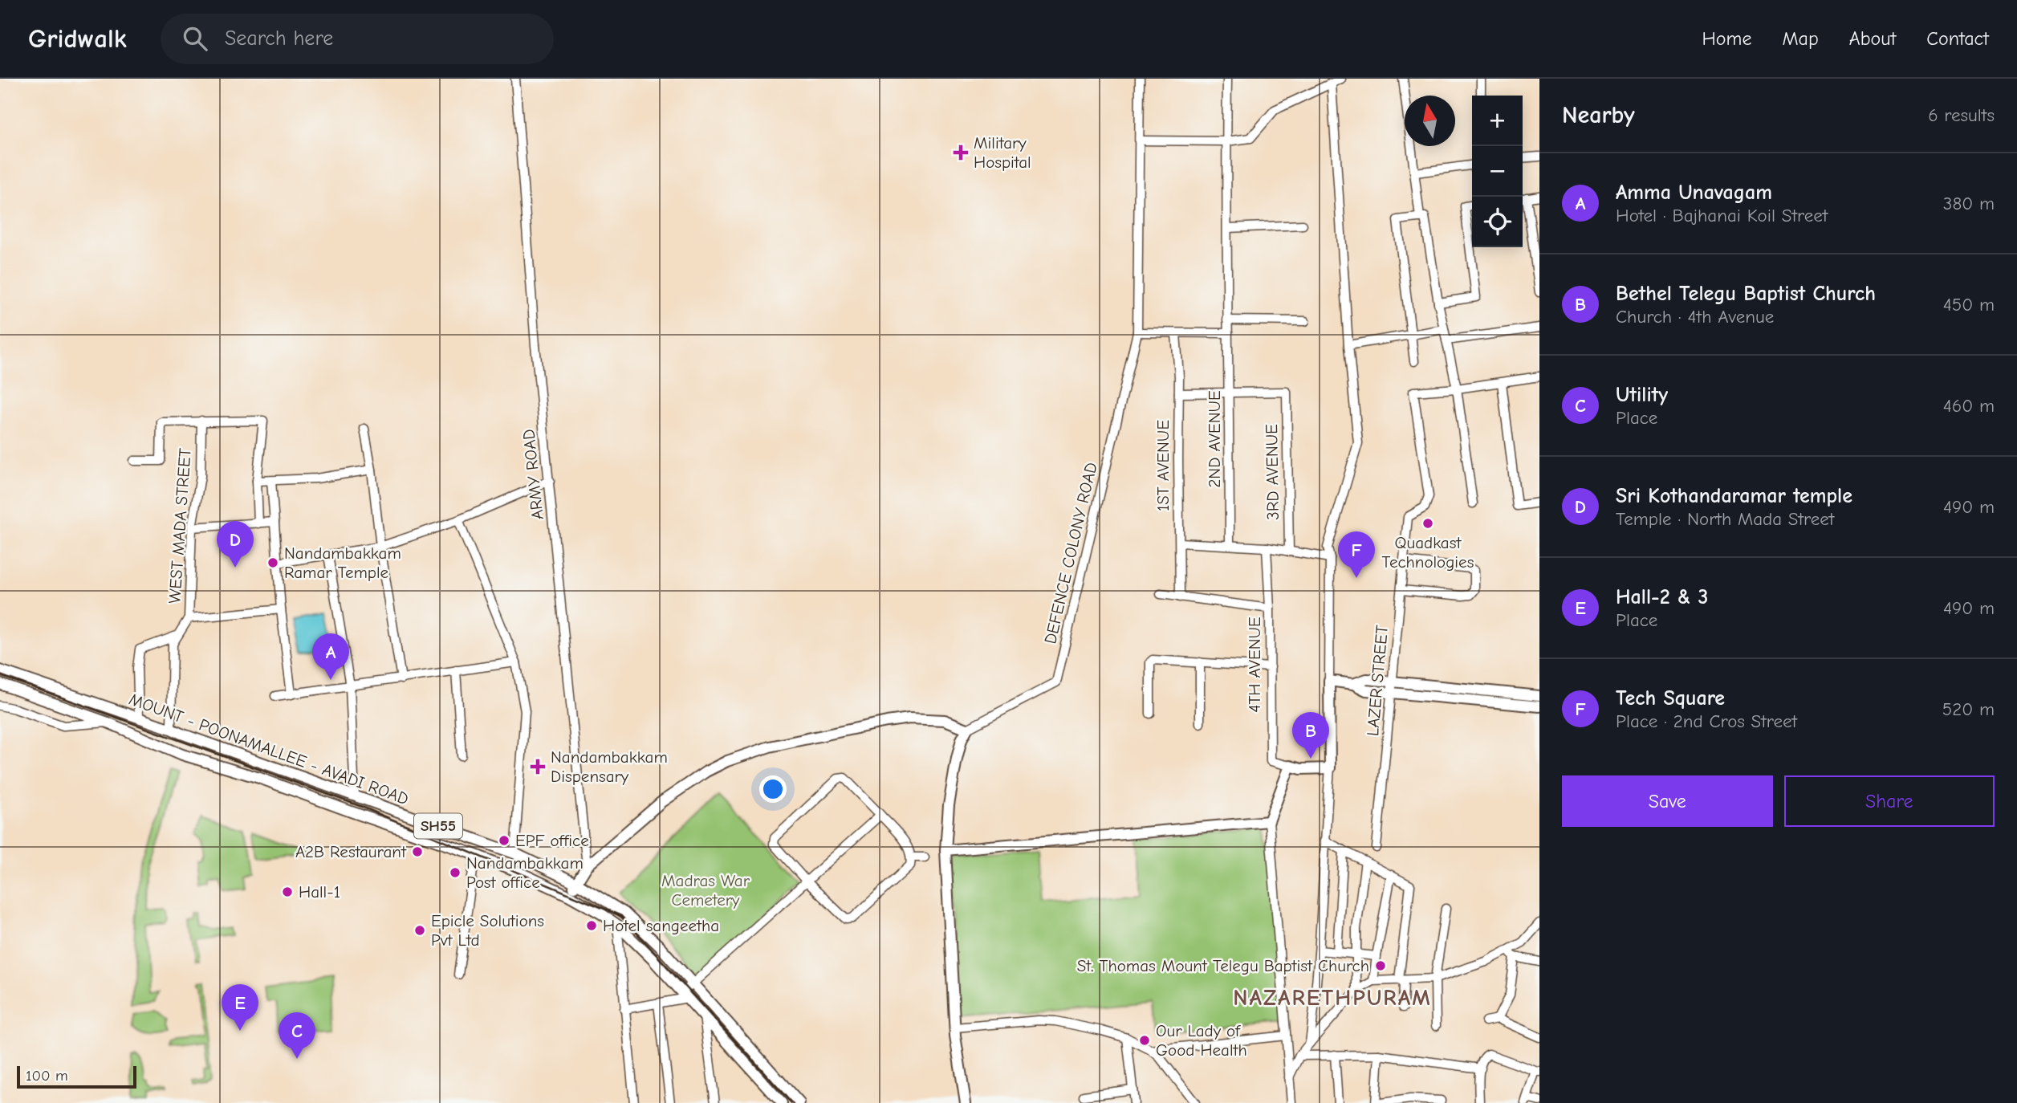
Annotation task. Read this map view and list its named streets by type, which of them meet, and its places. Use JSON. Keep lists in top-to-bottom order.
{
  "streets": {
    "main road": ["MOUNT - POONAMALLEE - AVADI ROAD", "SH55"],
    "street": [
      "2ND AVENUE",
      "1ST AVENUE",
      "3RD AVENUE",
      "ARMY ROAD",
      "WEST MADA STREET",
      "DEFENCE COLONY ROAD",
      "4TH AVENUE",
      "LAZER STREET"
    ]
  },
  "crossings": [
    ["2ND AVENUE", "3RD AVENUE"],
    ["WEST MADA STREET", "MOUNT - POONAMALLEE - AVADI ROAD"]
  ],
  "districts": ["NAZARETHPURAM"],
  "parks": ["Madras War Cemetery"],
  "places": {
    "health": ["Military Hospital", "Nandambakkam Dispensary"],
    "other": [
      "Quadkast Technologies",
      "Nandambakkam Ramar Temple",
      "EPF office",
      "A2B Restaurant",
      "Nandambakkam Post office",
      "Hall-1",
      "Hotel sangeetha",
      "Epicle Solutions Pvt Ltd",
      "St. Thomas Mount Telegu Baptist Church",
      "Our Lady of Good Health"
    ]
  },
  "scale_bar": "100 m",
  "north": "top",
  "page": {
    "header": "Gridwalk",
    "search": "Search here",
    "nav": [
      "Home",
      "Map",
      "About",
      "Contact"
    ],
    "heading": ["Nearby", "6 results"],
    "map_buttons": ["+", "−"],
    "list": [
      {
        "mark": "A",
        "name": "Amma Unavagam",
        "note": "Hotel · Bajhanai Koil Street",
        "value": "380 m"
      },
      {
        "mark": "B",
        "name": "Bethel Telegu Baptist Church",
        "note": "Church · 4th Avenue",
        "value": "450 m"
      },
      {
        "mark": "C",
        "name": "Utility",
        "note": "Place",
        "value": "460 m"
      },
      {
        "mark": "D",
        "name": "Sri Kothandaramar temple",
        "note": "Temple · North Mada Street",
        "value": "490 m"
      },
      {
        "mark": "E",
        "name": "Hall-2 & 3",
        "note": "Place",
        "value": "490 m"
      },
      {
        "mark": "F",
        "name": "Tech Square",
        "note": "Place · 2nd Cros Street",
        "value": "520 m"
      }
    ],
    "pins": [
      "D",
      "F",
      "A",
      "B",
      "E",
      "C"
    ],
    "buttons": ["Save", "Share"],
    "scale": "100 m"
  }
}
